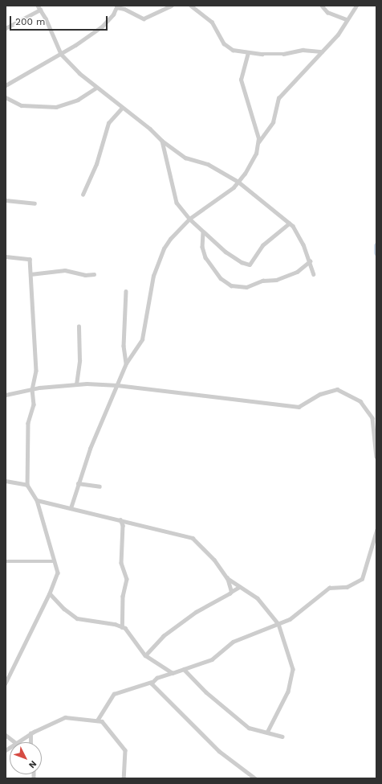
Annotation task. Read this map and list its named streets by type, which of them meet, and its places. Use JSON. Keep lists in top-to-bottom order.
{
  "scale_bar": "200 m",
  "north": "bottom right"
}
